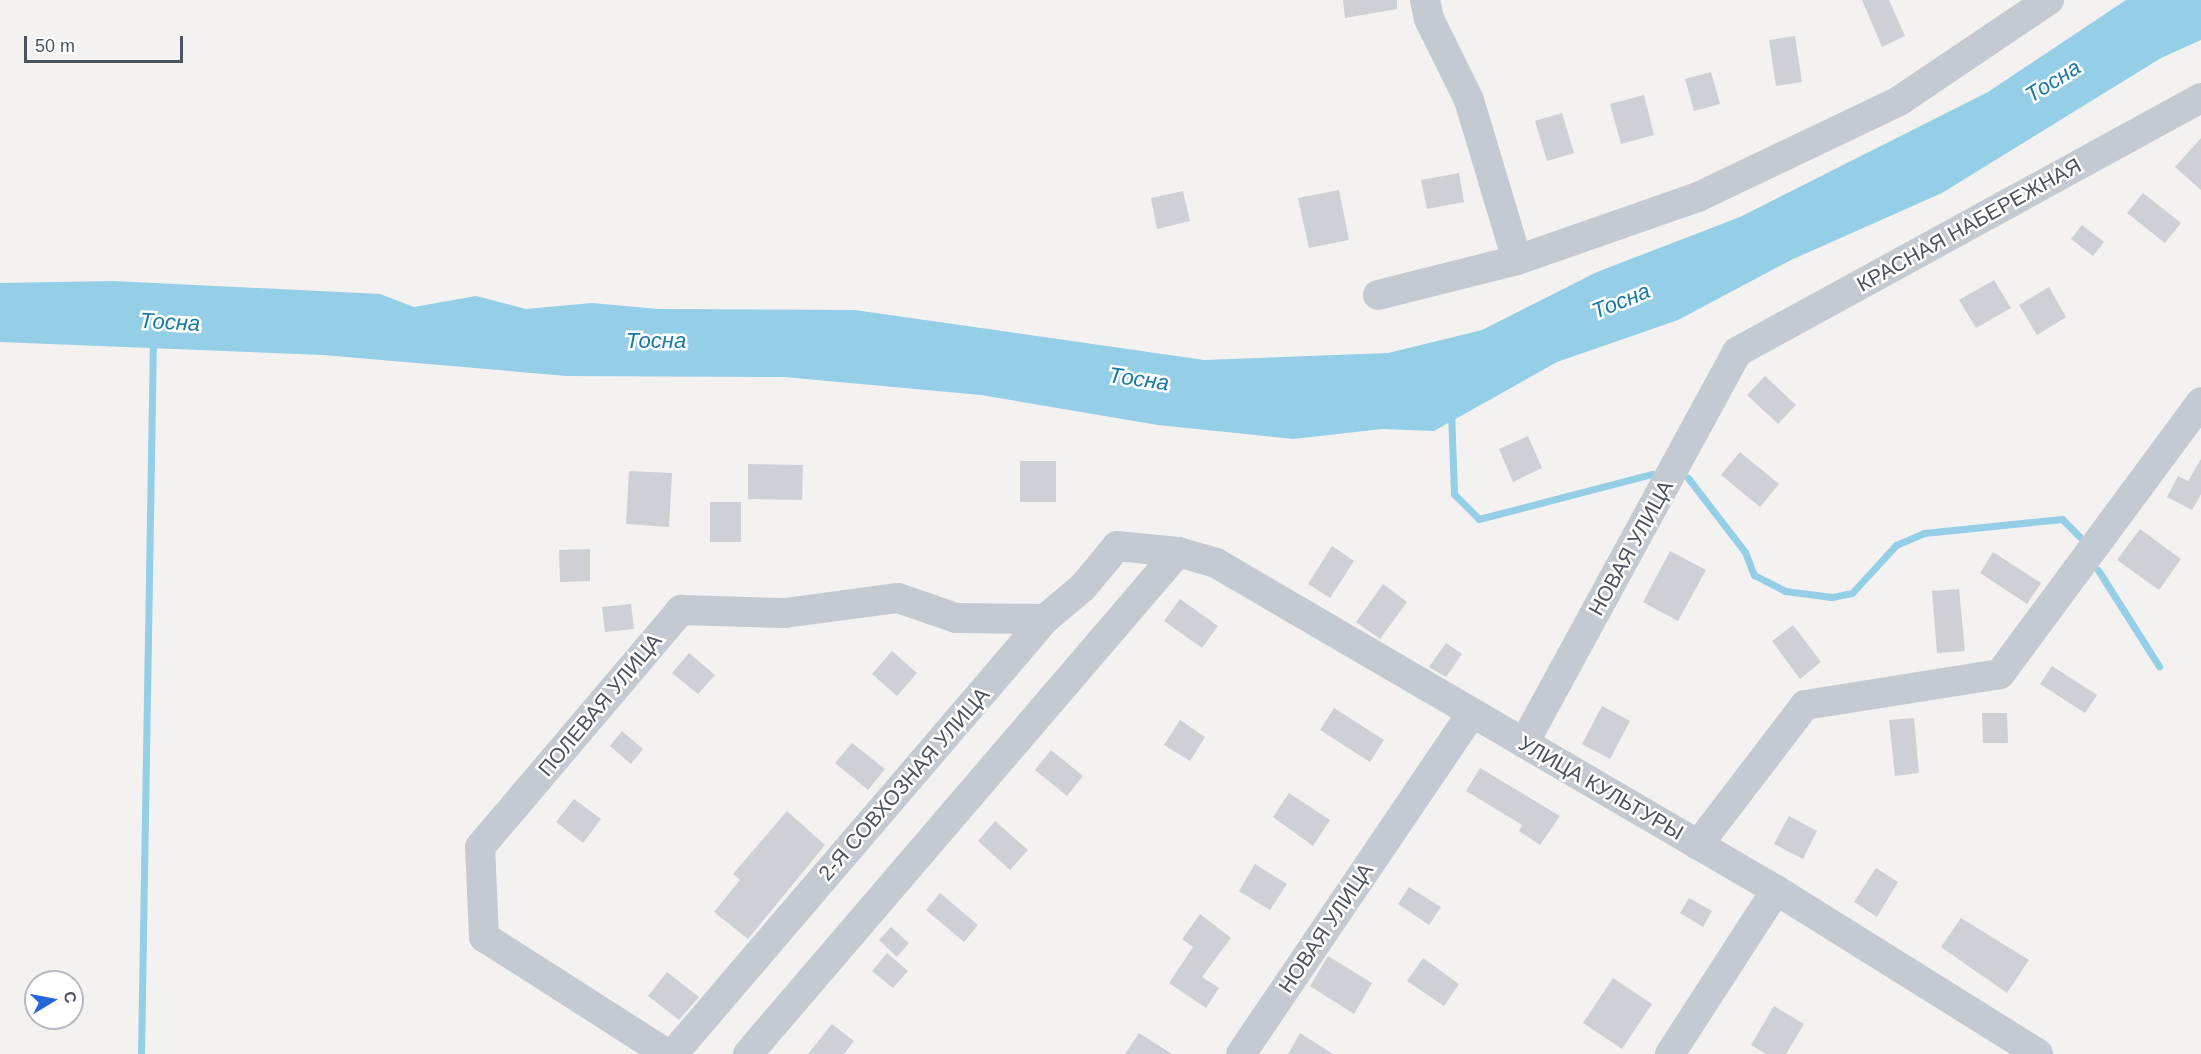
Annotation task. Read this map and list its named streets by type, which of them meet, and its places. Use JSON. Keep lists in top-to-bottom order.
{
  "streets": {
    "street": [
      "КРАСНАЯ НАБЕРЕЖНАЯ",
      "НОВАЯ УЛИЦА",
      "ПОЛЕВАЯ УЛИЦА",
      "2-Я СОВХОЗНАЯ УЛИЦА",
      "УЛИЦА КУЛЬТУРЫ"
    ]
  },
  "crossings": [
    ["КРАСНАЯ НАБЕРЕЖНАЯ", "НОВАЯ УЛИЦА"],
    ["НОВАЯ УЛИЦА", "УЛИЦА КУЛЬТУРЫ"],
    ["ПОЛЕВАЯ УЛИЦА", "2-Я СОВХОЗНАЯ УЛИЦА"],
    ["2-Я СОВХОЗНАЯ УЛИЦА", "УЛИЦА КУЛЬТУРЫ"]
  ],
  "water": ["Тосна"],
  "scale_bar": "50 m",
  "north": "right"
}
